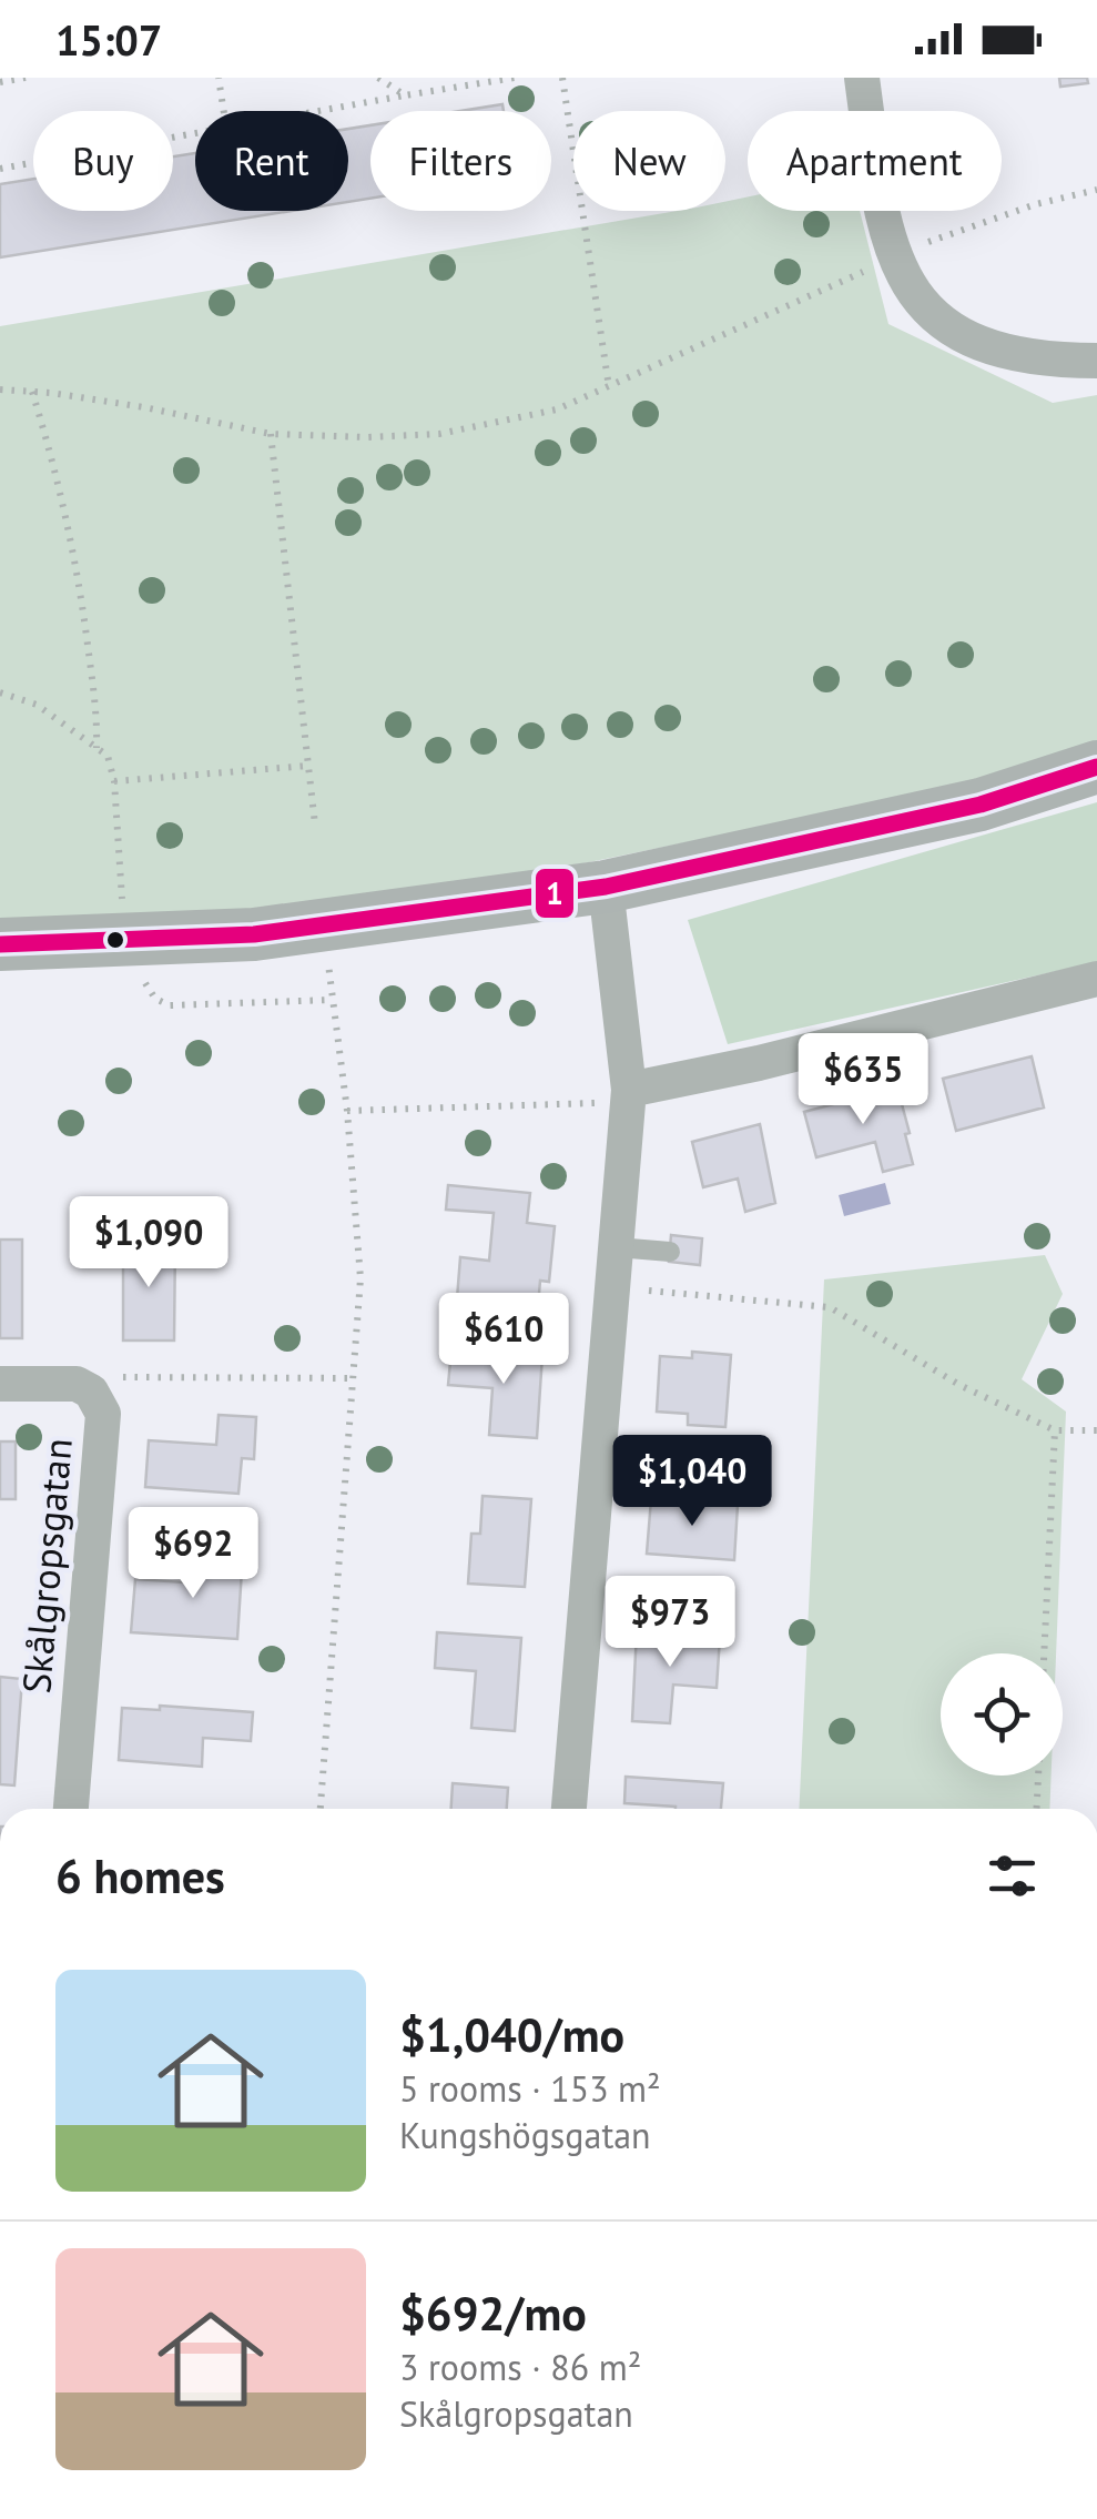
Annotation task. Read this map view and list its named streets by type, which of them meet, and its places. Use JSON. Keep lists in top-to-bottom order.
{
  "streets": {
    "street": ["Skålgropsgatan"]
  },
  "lines": ["transit line 1"],
  "page": {
    "status": "15:07",
    "chip": [
      "Buy",
      "Rent",
      "Filters",
      "New",
      "Apartment"
    ],
    "price": [
      "$635",
      "$1,090",
      "$610",
      "$1,040",
      "$692",
      "$973"
    ],
    "heading": "6 homes",
    "list": [
      {
        "name": "$1,040/mo",
        "note": "5 rooms · 153 m² · Kungshögsgatan"
      },
      {
        "name": "$692/mo",
        "note": "3 rooms · 86 m² · Skålgropsgatan"
      }
    ]
  }
}
